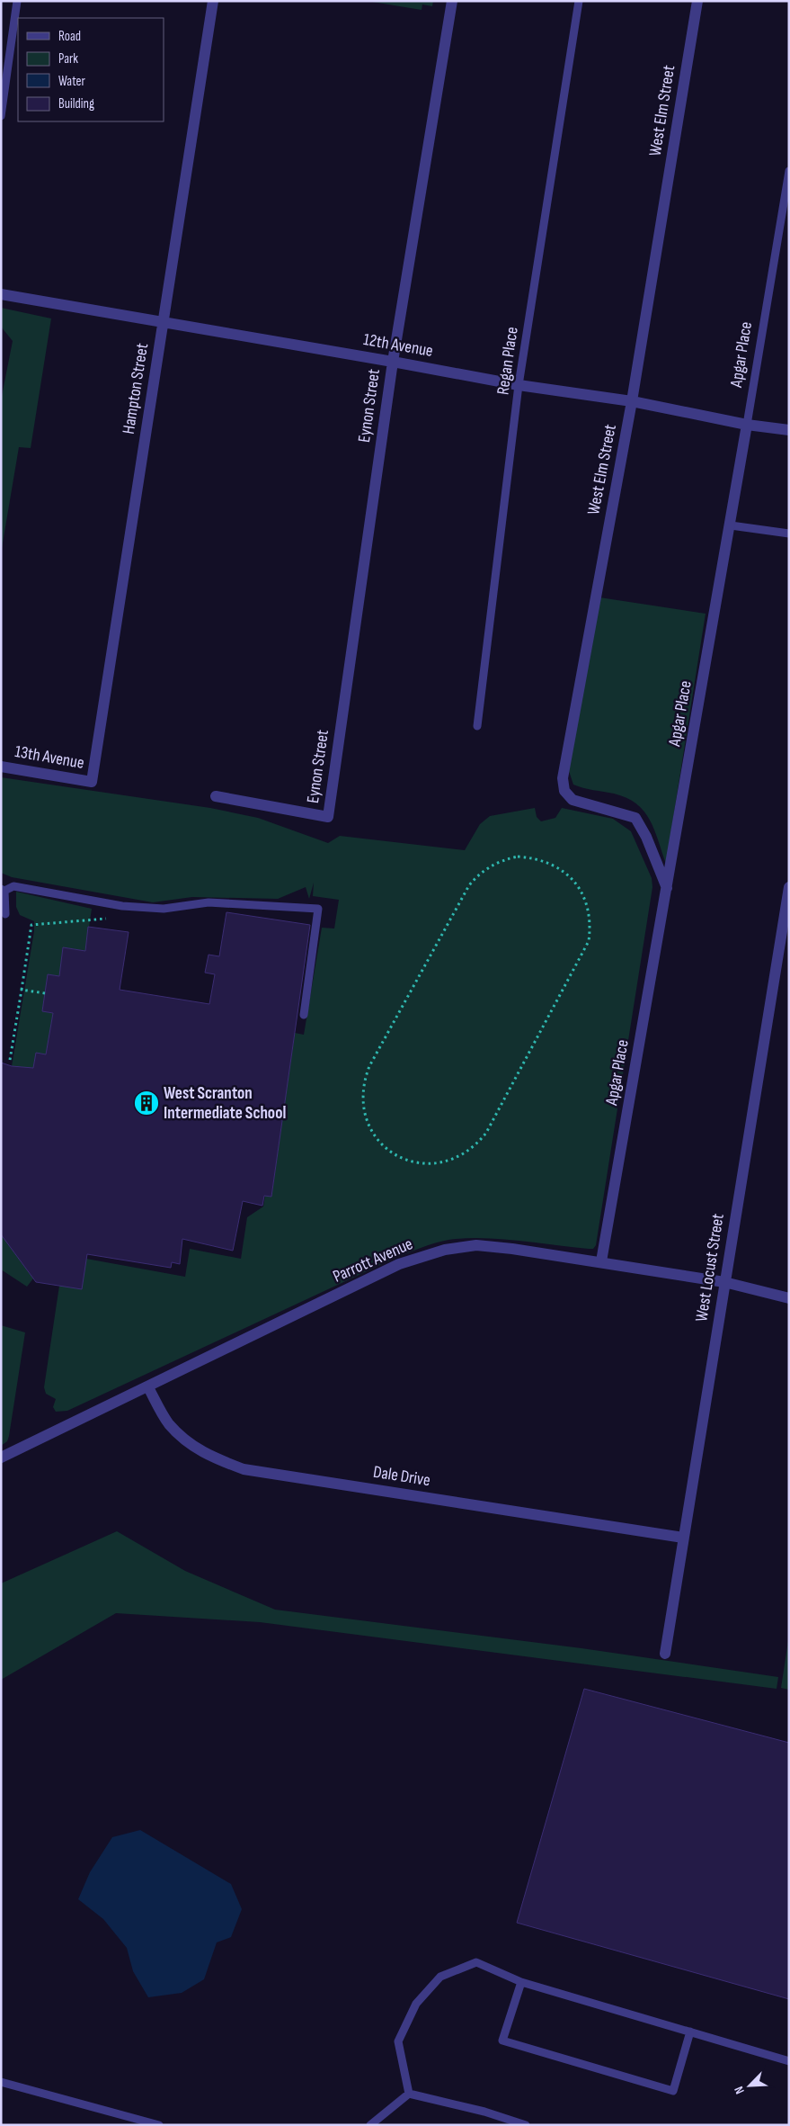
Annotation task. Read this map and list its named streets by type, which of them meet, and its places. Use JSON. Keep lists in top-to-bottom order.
{
  "streets": {
    "street": [
      "West Elm Street",
      "12th Avenue",
      "Apgar Place",
      "Hampton Street",
      "Eynon Street",
      "13th Avenue",
      "Parrott Avenue",
      "West Locust Street",
      "Dale Drive"
    ],
    "lane": ["Regan Place"]
  },
  "crossings": [
    ["West Elm Street", "12th Avenue"],
    ["West Elm Street", "Apgar Place"],
    ["12th Avenue", "Apgar Place"],
    ["12th Avenue", "Regan Place"],
    ["12th Avenue", "Hampton Street"],
    ["12th Avenue", "Eynon Street"],
    ["Apgar Place", "Parrott Avenue"],
    ["Hampton Street", "13th Avenue"],
    ["Parrott Avenue", "West Locust Street"],
    ["Parrott Avenue", "Dale Drive"],
    ["West Locust Street", "Dale Drive"]
  ],
  "places": {
    "building": ["West Scranton Intermediate School"]
  },
  "legend": [
    "Road",
    "Park",
    "Water",
    "Building"
  ],
  "north": "bottom left"
}
